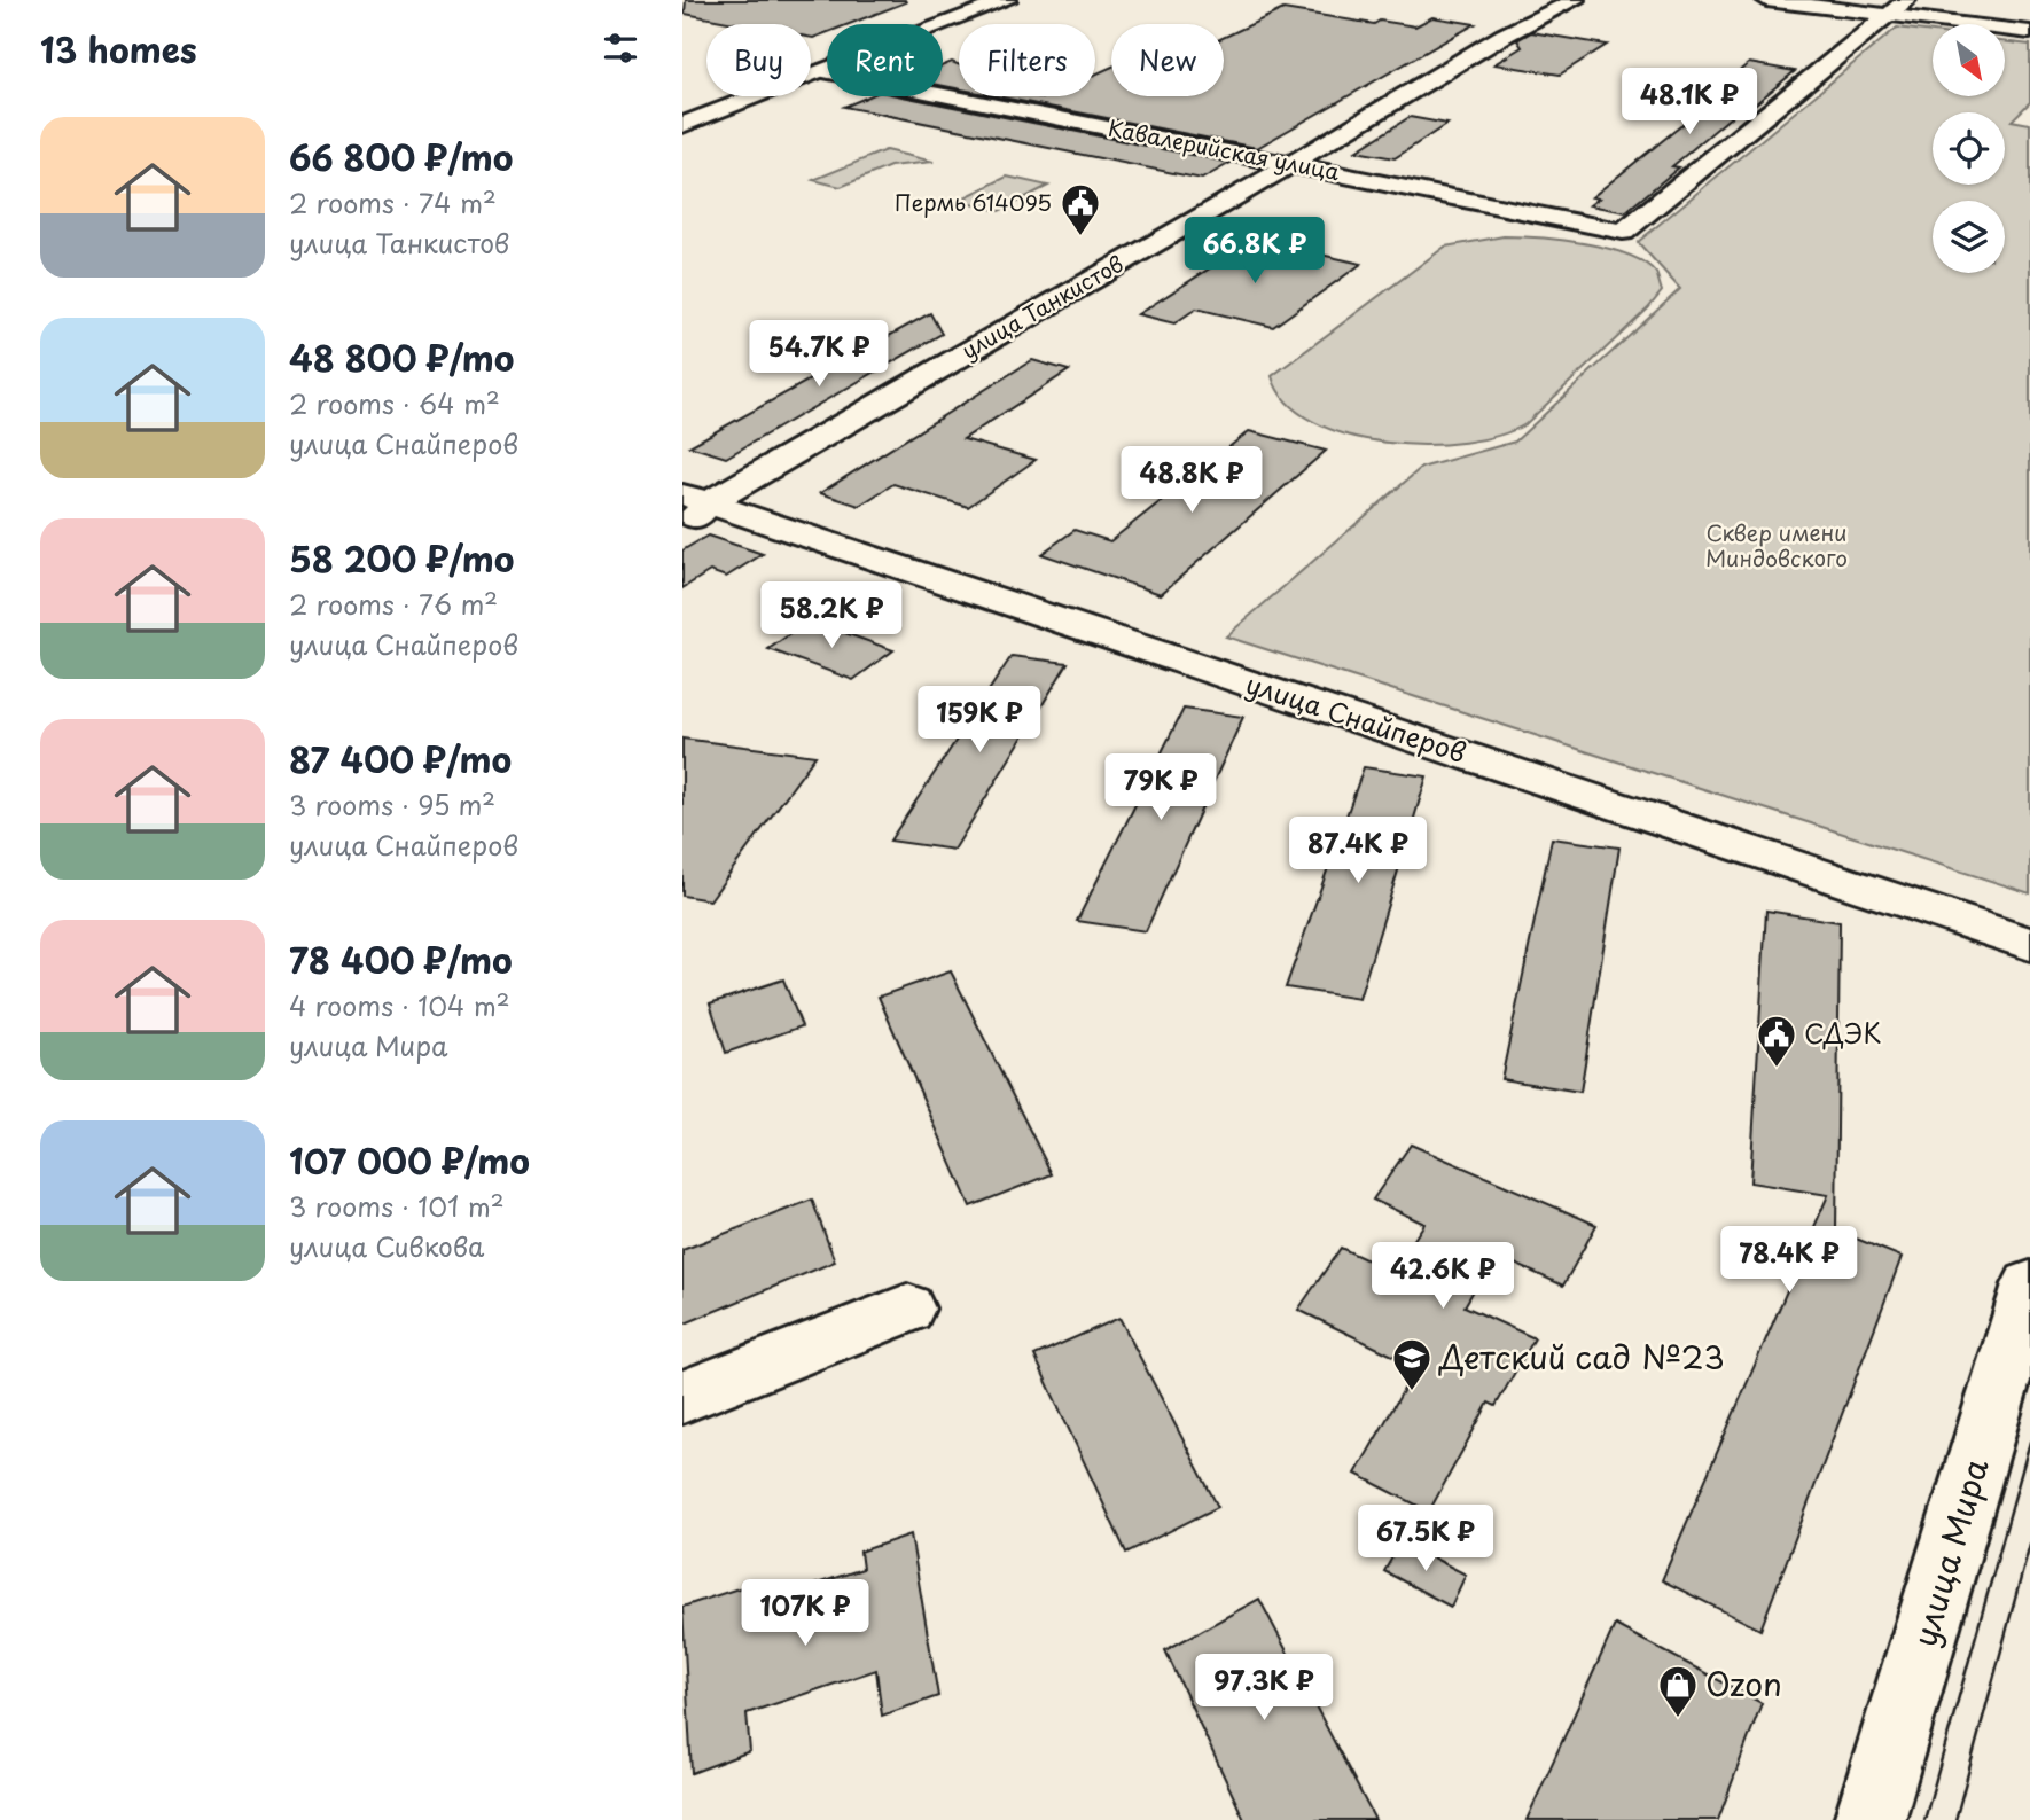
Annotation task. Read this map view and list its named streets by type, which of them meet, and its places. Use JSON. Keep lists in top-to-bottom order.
{
  "streets": {
    "street": [
      "Кавалерийская улица",
      "улица Танкистов",
      "улица Снайперов",
      "улица Мира"
    ]
  },
  "crossings": [
    ["Кавалерийская улица", "улица Танкистов"],
    ["улица Танкистов", "улица Снайперов"]
  ],
  "parks": ["Сквер имени Миндовского"],
  "places": {
    "public building": ["Пермь 614095", "СДЭК"],
    "school or university": ["Детский сад №23"],
    "shop": ["Ozon"]
  },
  "north": "bottom right",
  "page": {
    "heading": "13 homes",
    "chip": [
      "Buy",
      "Rent",
      "Filters",
      "New"
    ],
    "price": [
      "48.1K ₽",
      "66.8K ₽",
      "54.7K ₽",
      "48.8K ₽",
      "58.2K ₽",
      "159K ₽",
      "79K ₽",
      "87.4K ₽",
      "78.4K ₽",
      "42.6K ₽",
      "67.5K ₽",
      "107K ₽",
      "97.3K ₽"
    ],
    "list": [
      {
        "name": "66 800 ₽/mo",
        "note": "2 rooms · 74 m² · улица Танкистов"
      },
      {
        "name": "48 800 ₽/mo",
        "note": "2 rooms · 64 m² · улица Снайперов"
      },
      {
        "name": "58 200 ₽/mo",
        "note": "2 rooms · 76 m² · улица Снайперов"
      },
      {
        "name": "87 400 ₽/mo",
        "note": "3 rooms · 95 m² · улица Снайперов"
      },
      {
        "name": "78 400 ₽/mo",
        "note": "4 rooms · 104 m² · улица Мира"
      },
      {
        "name": "107 000 ₽/mo",
        "note": "3 rooms · 101 m² · улица Сивкова"
      }
    ]
  }
}
